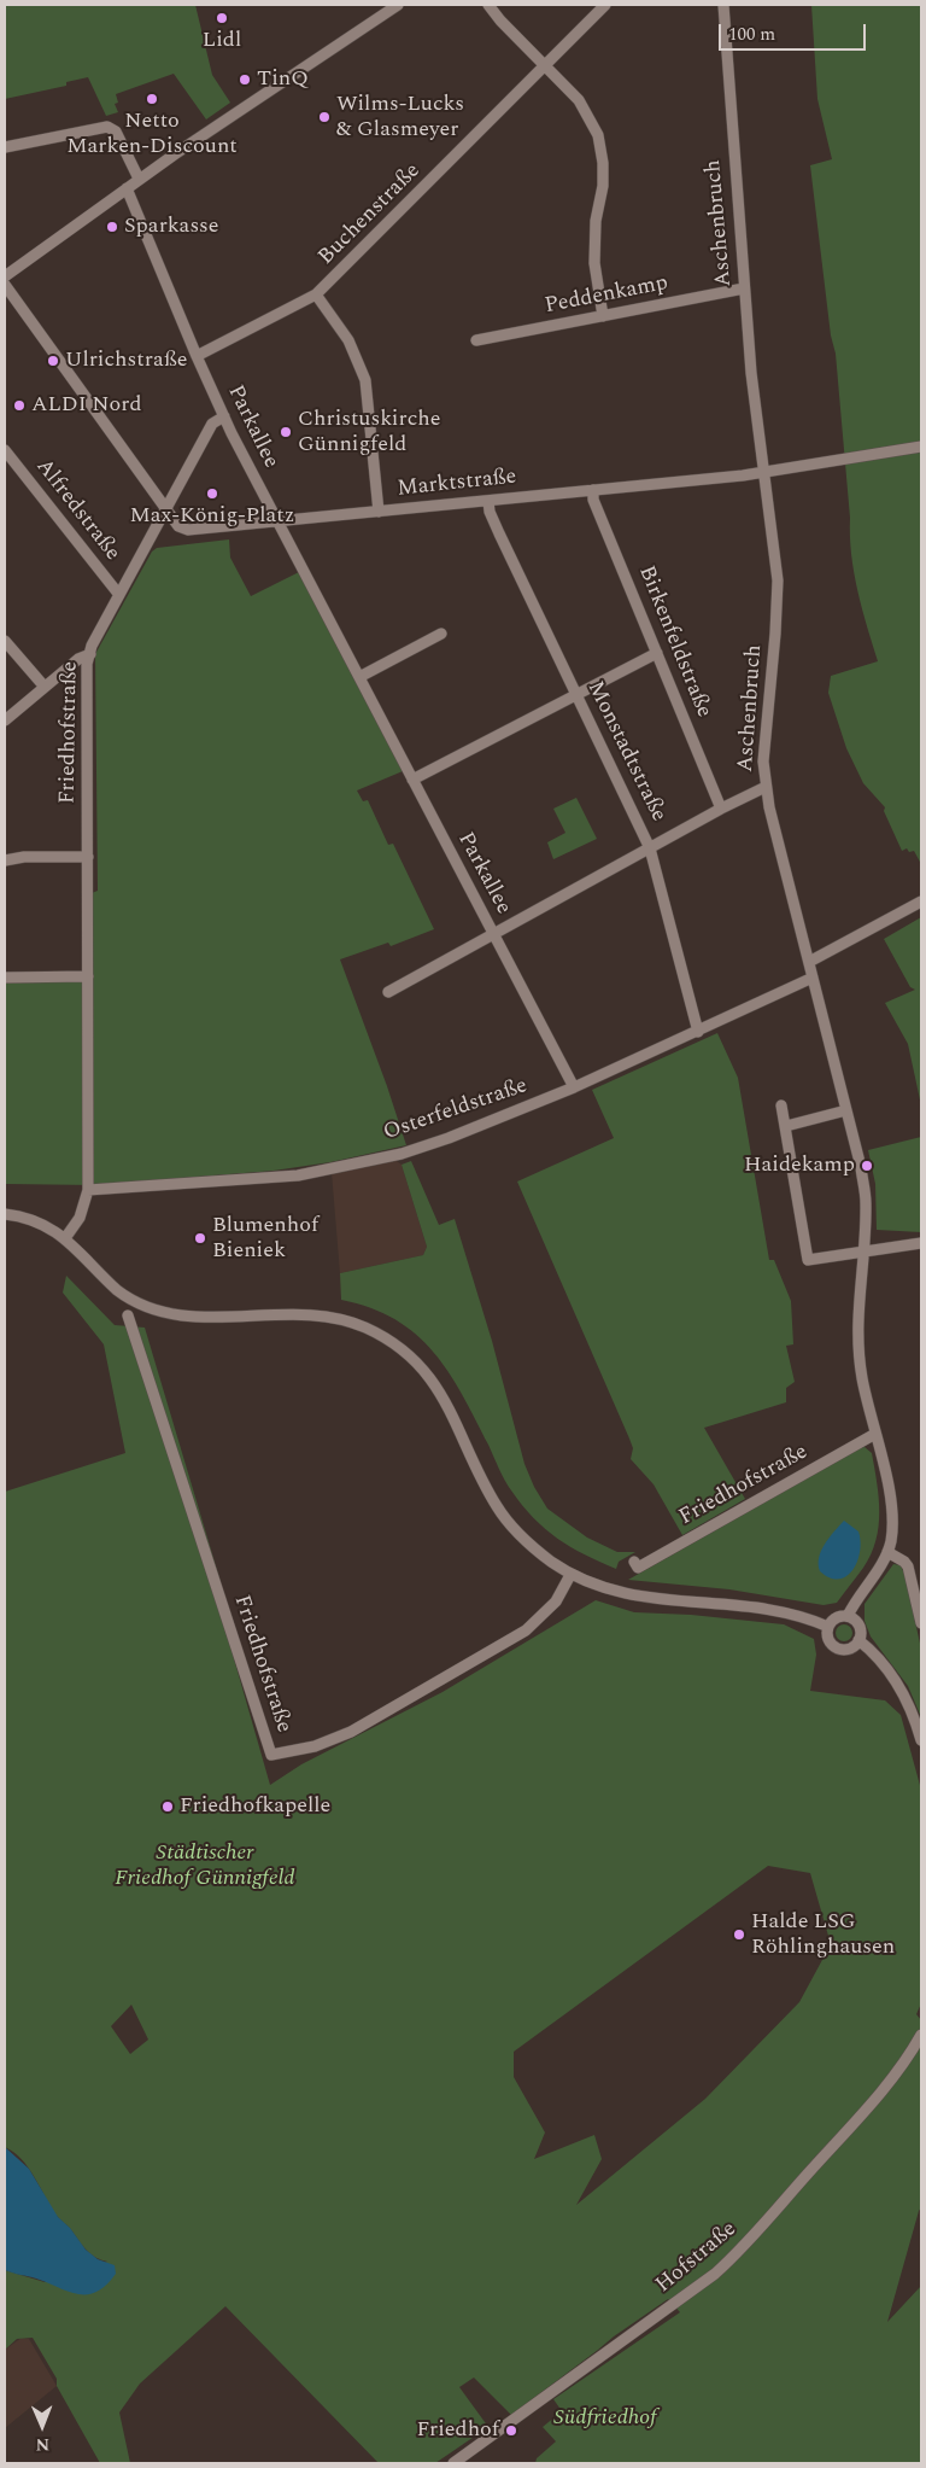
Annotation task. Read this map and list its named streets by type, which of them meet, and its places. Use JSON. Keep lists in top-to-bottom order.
{
  "streets": {
    "street": [
      "Buchenstraße",
      "Aschenbruch",
      "Peddenkamp",
      "Parkallee",
      "Marktstraße",
      "Alfredstraße",
      "Birkenfeldstraße",
      "Friedhofstraße",
      "Monstadtstraße",
      "Osterfeldstraße",
      "Hofstraße"
    ]
  },
  "crossings": [
    ["Buchenstraße", "Parkallee"],
    ["Aschenbruch", "Peddenkamp"],
    ["Aschenbruch", "Marktstraße"],
    ["Aschenbruch", "Friedhofstraße"],
    ["Aschenbruch", "Osterfeldstraße"],
    ["Parkallee", "Marktstraße"],
    ["Parkallee", "Friedhofstraße"],
    ["Parkallee", "Osterfeldstraße"],
    ["Marktstraße", "Birkenfeldstraße"],
    ["Marktstraße", "Friedhofstraße"],
    ["Marktstraße", "Monstadtstraße"],
    ["Alfredstraße", "Friedhofstraße"],
    ["Friedhofstraße", "Osterfeldstraße"],
    ["Monstadtstraße", "Osterfeldstraße"]
  ],
  "parks": ["Städtischer Friedhof Günnigfeld", "Südfriedhof"],
  "places": [
    "Lidl",
    "TinQ",
    "Netto Marken-Discount",
    "Wilms-Lucks & Glasmeyer",
    "Sparkasse",
    "Ulrichstraße",
    "ALDI Nord",
    "Christuskirche Günnigfeld",
    "Max-König-Platz",
    "Haidekamp",
    "Blumenhof Bieniek",
    "Friedhofkapelle",
    "Halde LSG Röhlinghausen",
    "Friedhof"
  ],
  "scale_bar": "100 m",
  "north": "bottom"
}
